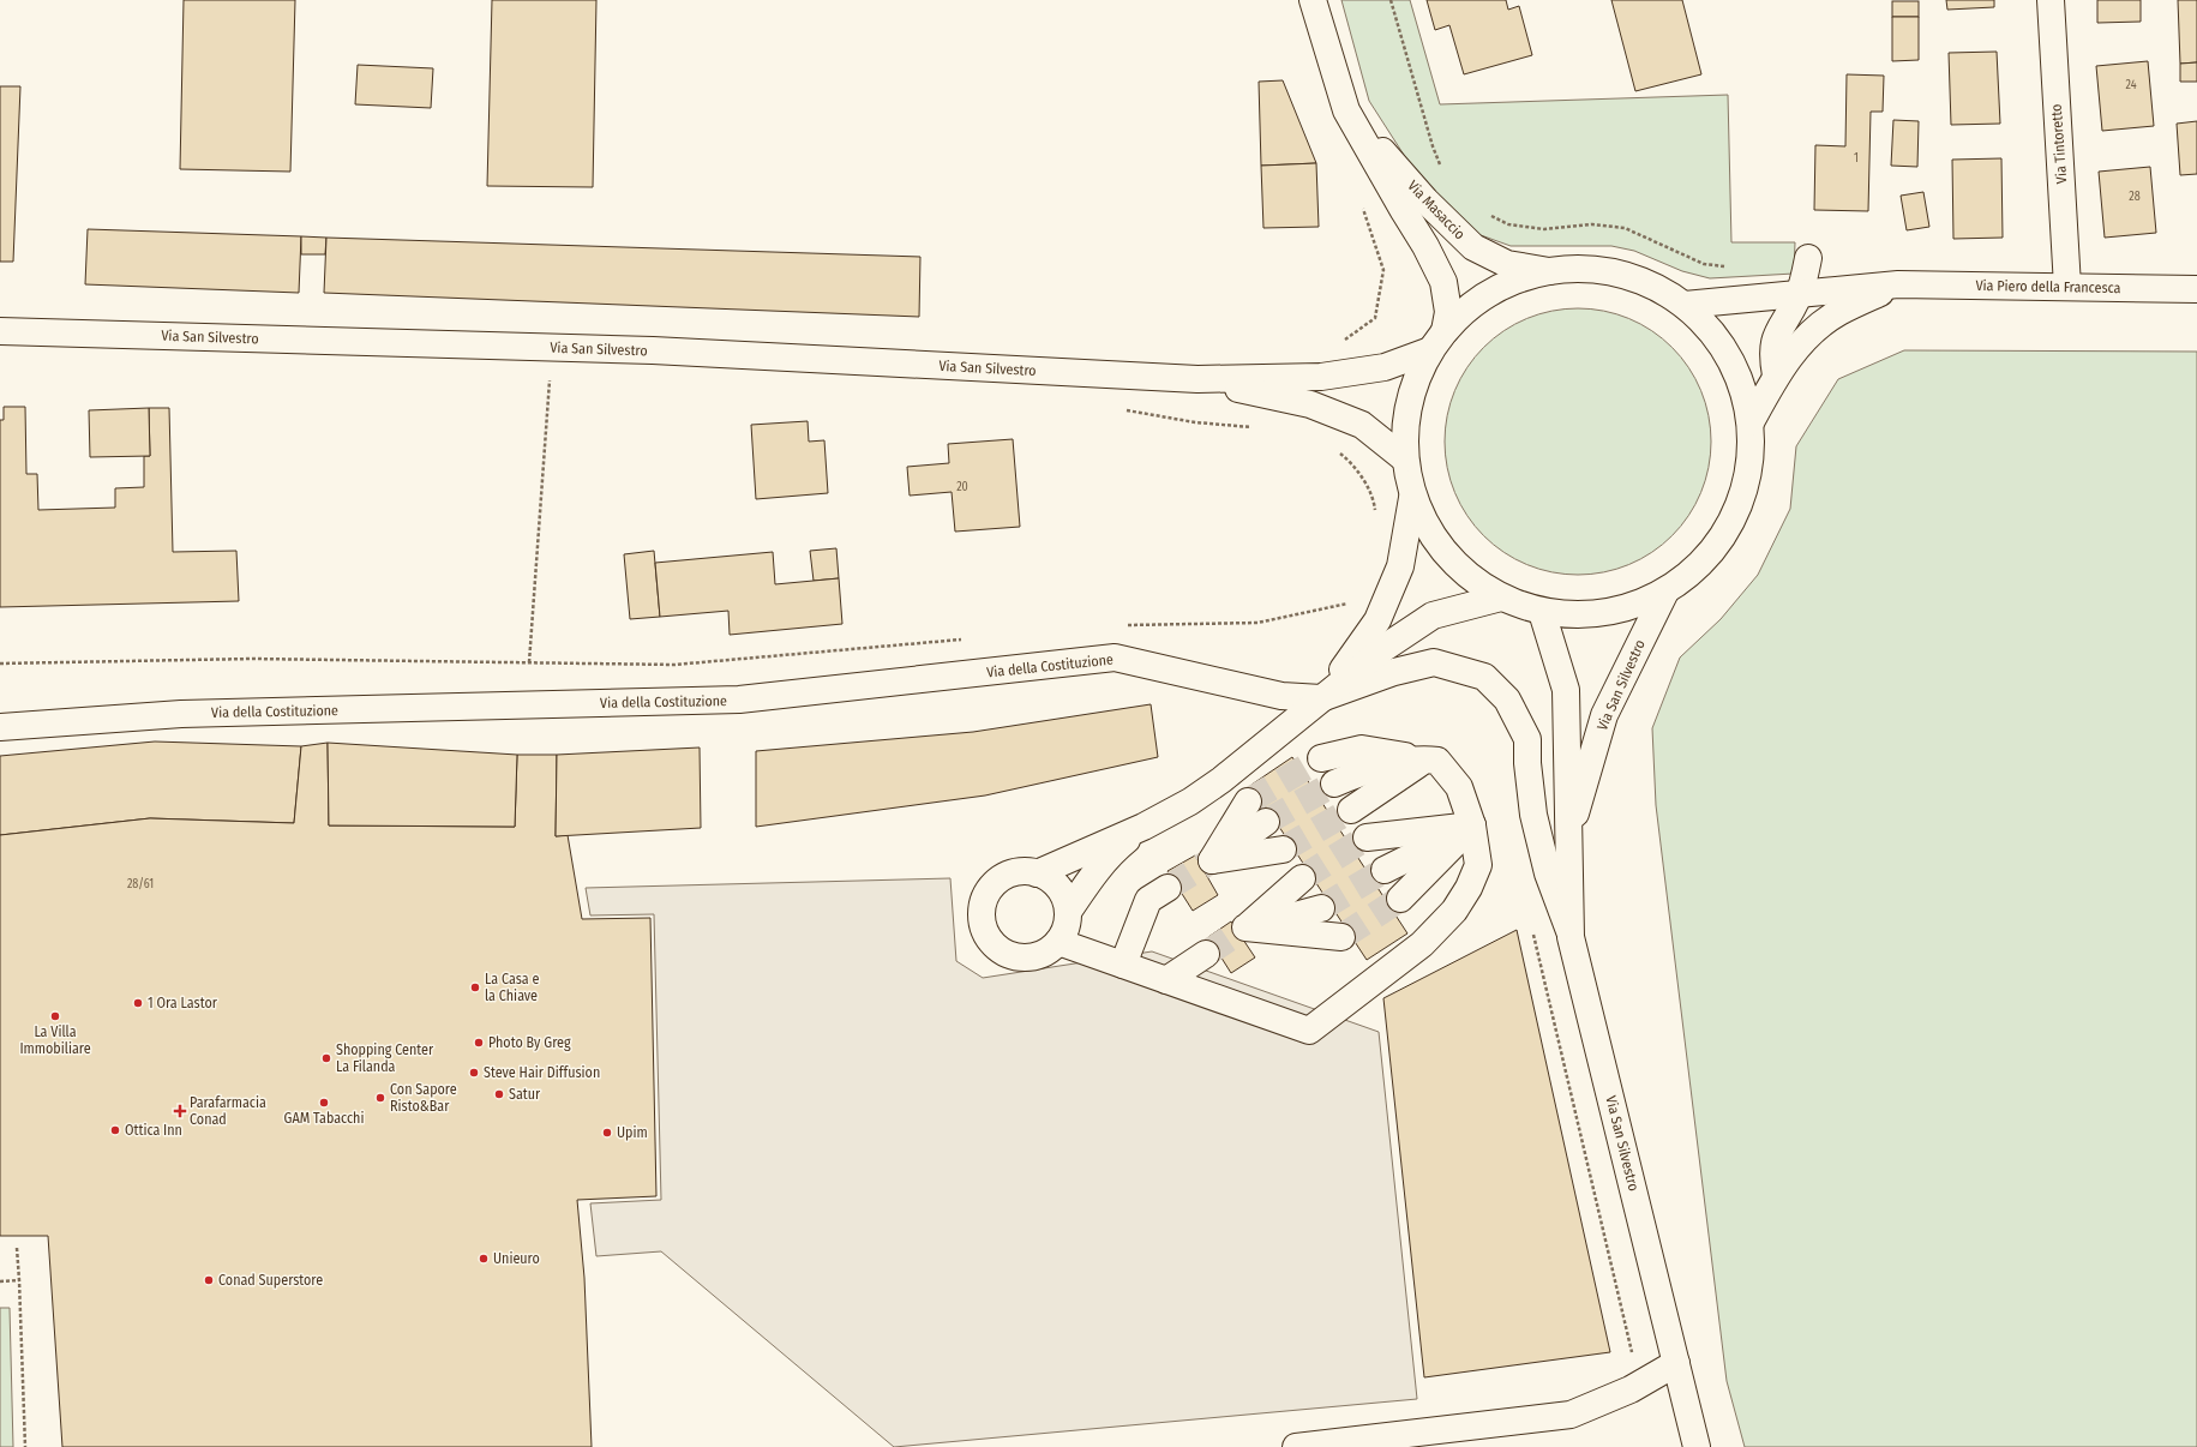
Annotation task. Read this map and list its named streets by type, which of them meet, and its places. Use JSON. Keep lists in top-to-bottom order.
{
  "streets": {
    "main road": [
      "Via Tintoretto",
      "Via Masaccio",
      "Via Piero della Francesca",
      "Via San Silvestro",
      "Via della Costituzione"
    ]
  },
  "crossings": [
    ["Via Tintoretto", "Via Piero della Francesca"],
    ["Via Masaccio", "Via San Silvestro"],
    ["Via San Silvestro", "Via della Costituzione"]
  ],
  "places": {
    "other": [
      "La Casa e la Chiave",
      "1 Ora Lastor",
      "La Villa Immobiliare",
      "Photo By Greg",
      "Shopping Center La Filanda",
      "Steve Hair Diffusion",
      "Satur",
      "Con Sapore Risto&Bar",
      "GAM Tabacchi",
      "Ottica Inn",
      "Upim",
      "Unieuro",
      "Conad Superstore"
    ],
    "health": ["Parafarmacia Conad"]
  },
  "house_numbers": [
    "24",
    "1",
    "28",
    "20",
    "28/61"
  ]
}
